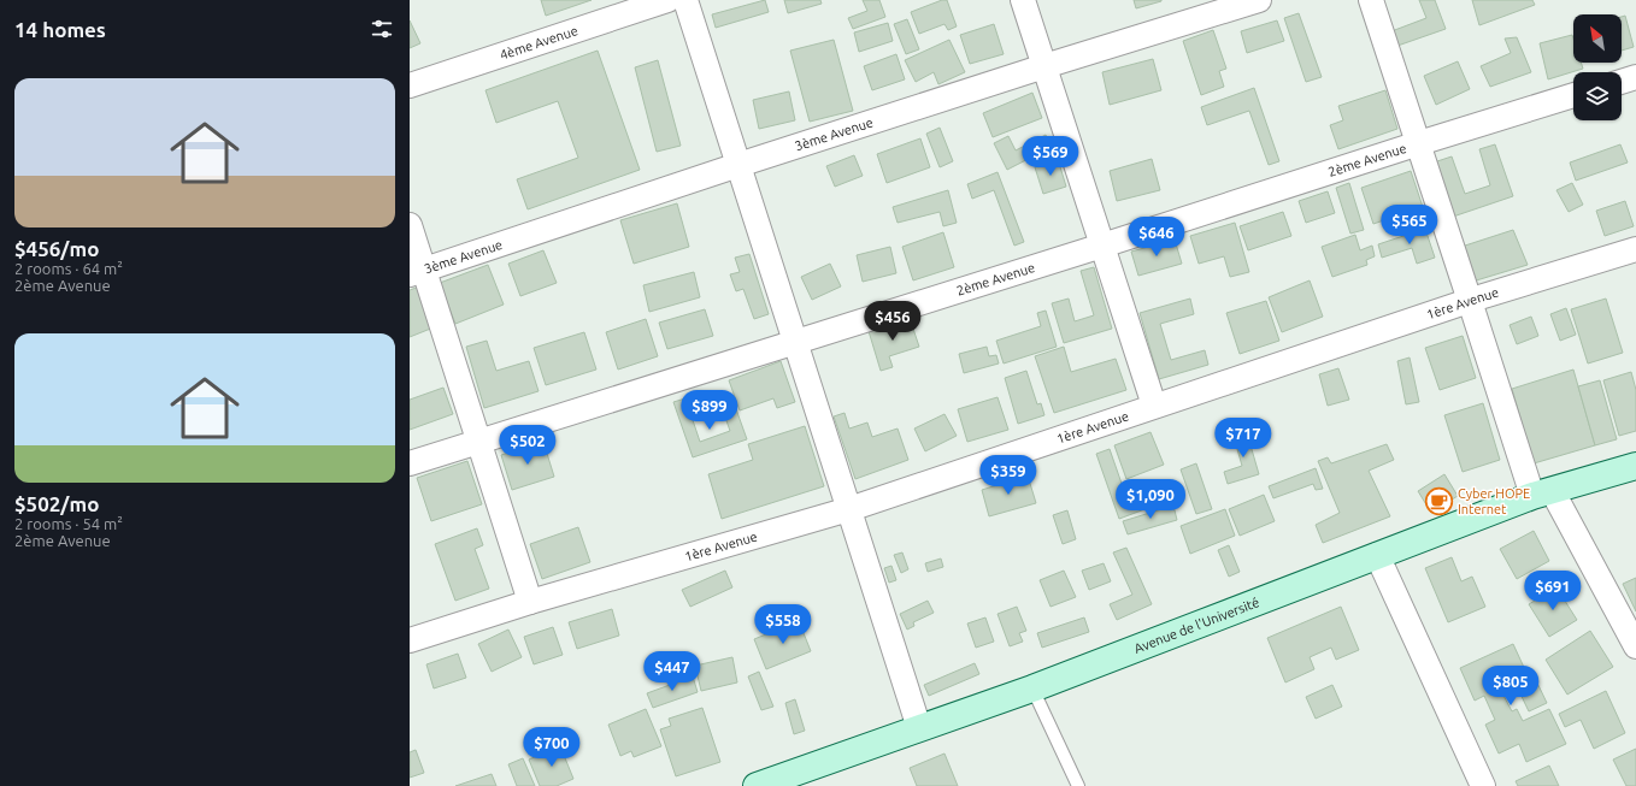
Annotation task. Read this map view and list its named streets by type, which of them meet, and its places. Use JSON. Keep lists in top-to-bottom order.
{
  "streets": {
    "street": [
      "4ème Avenue",
      "3ème Avenue",
      "2ème Avenue",
      "1ère Avenue",
      "Avenue de l'Université"
    ]
  },
  "places": {
    "cafe": ["Cyber HOPE Internet"]
  },
  "north": "top left",
  "page": {
    "heading": "14 homes",
    "list": [
      {
        "name": "$456/mo",
        "note": "2 rooms · 64 m² · 2ème Avenue"
      },
      {
        "name": "$502/mo",
        "note": "2 rooms · 54 m² · 2ème Avenue"
      }
    ],
    "price": [
      "$569",
      "$565",
      "$646",
      "$456",
      "$899",
      "$717",
      "$502",
      "$359",
      "$1,090",
      "$691",
      "$558",
      "$447",
      "$805",
      "$700"
    ]
  }
}
